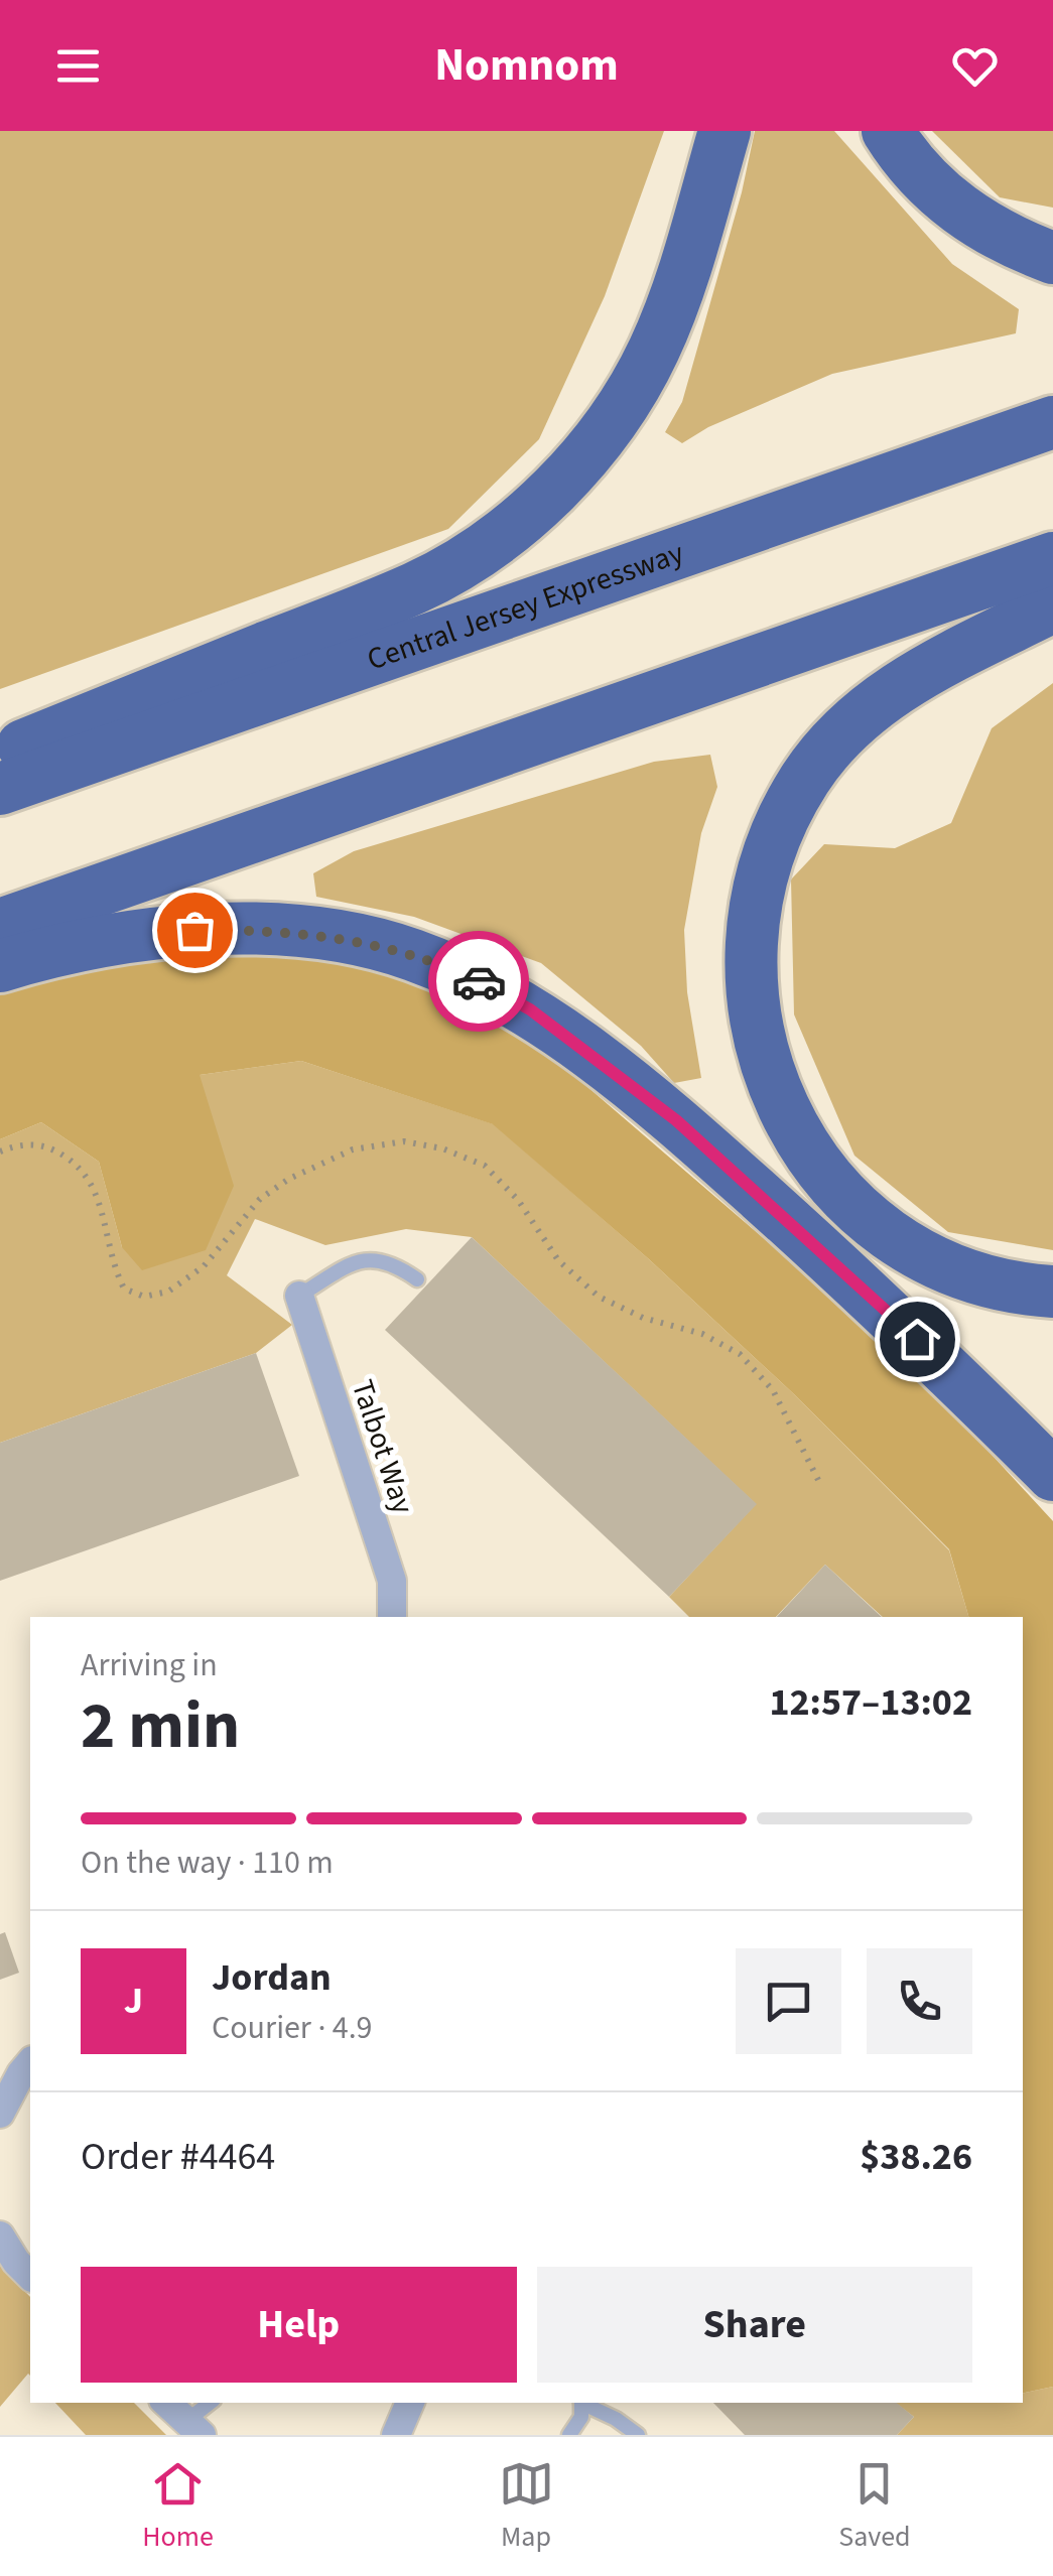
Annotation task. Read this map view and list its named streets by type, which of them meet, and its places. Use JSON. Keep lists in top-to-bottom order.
{
  "streets": {
    "highway": ["Central Jersey Expressway"],
    "street": ["Talbot Way"]
  },
  "page": {
    "header": "Nomnom",
    "heading": ["2 min", "Arriving in", "12:57–13:02"],
    "panel": [
      "Jordan",
      "Courier · 4.9",
      "Order #4464",
      "$38.26"
    ],
    "bar": "On the way · 110 m",
    "round": "J",
    "buttons": ["Help", "Share"],
    "tabs": ["Home", "Map", "Saved"]
  }
}
